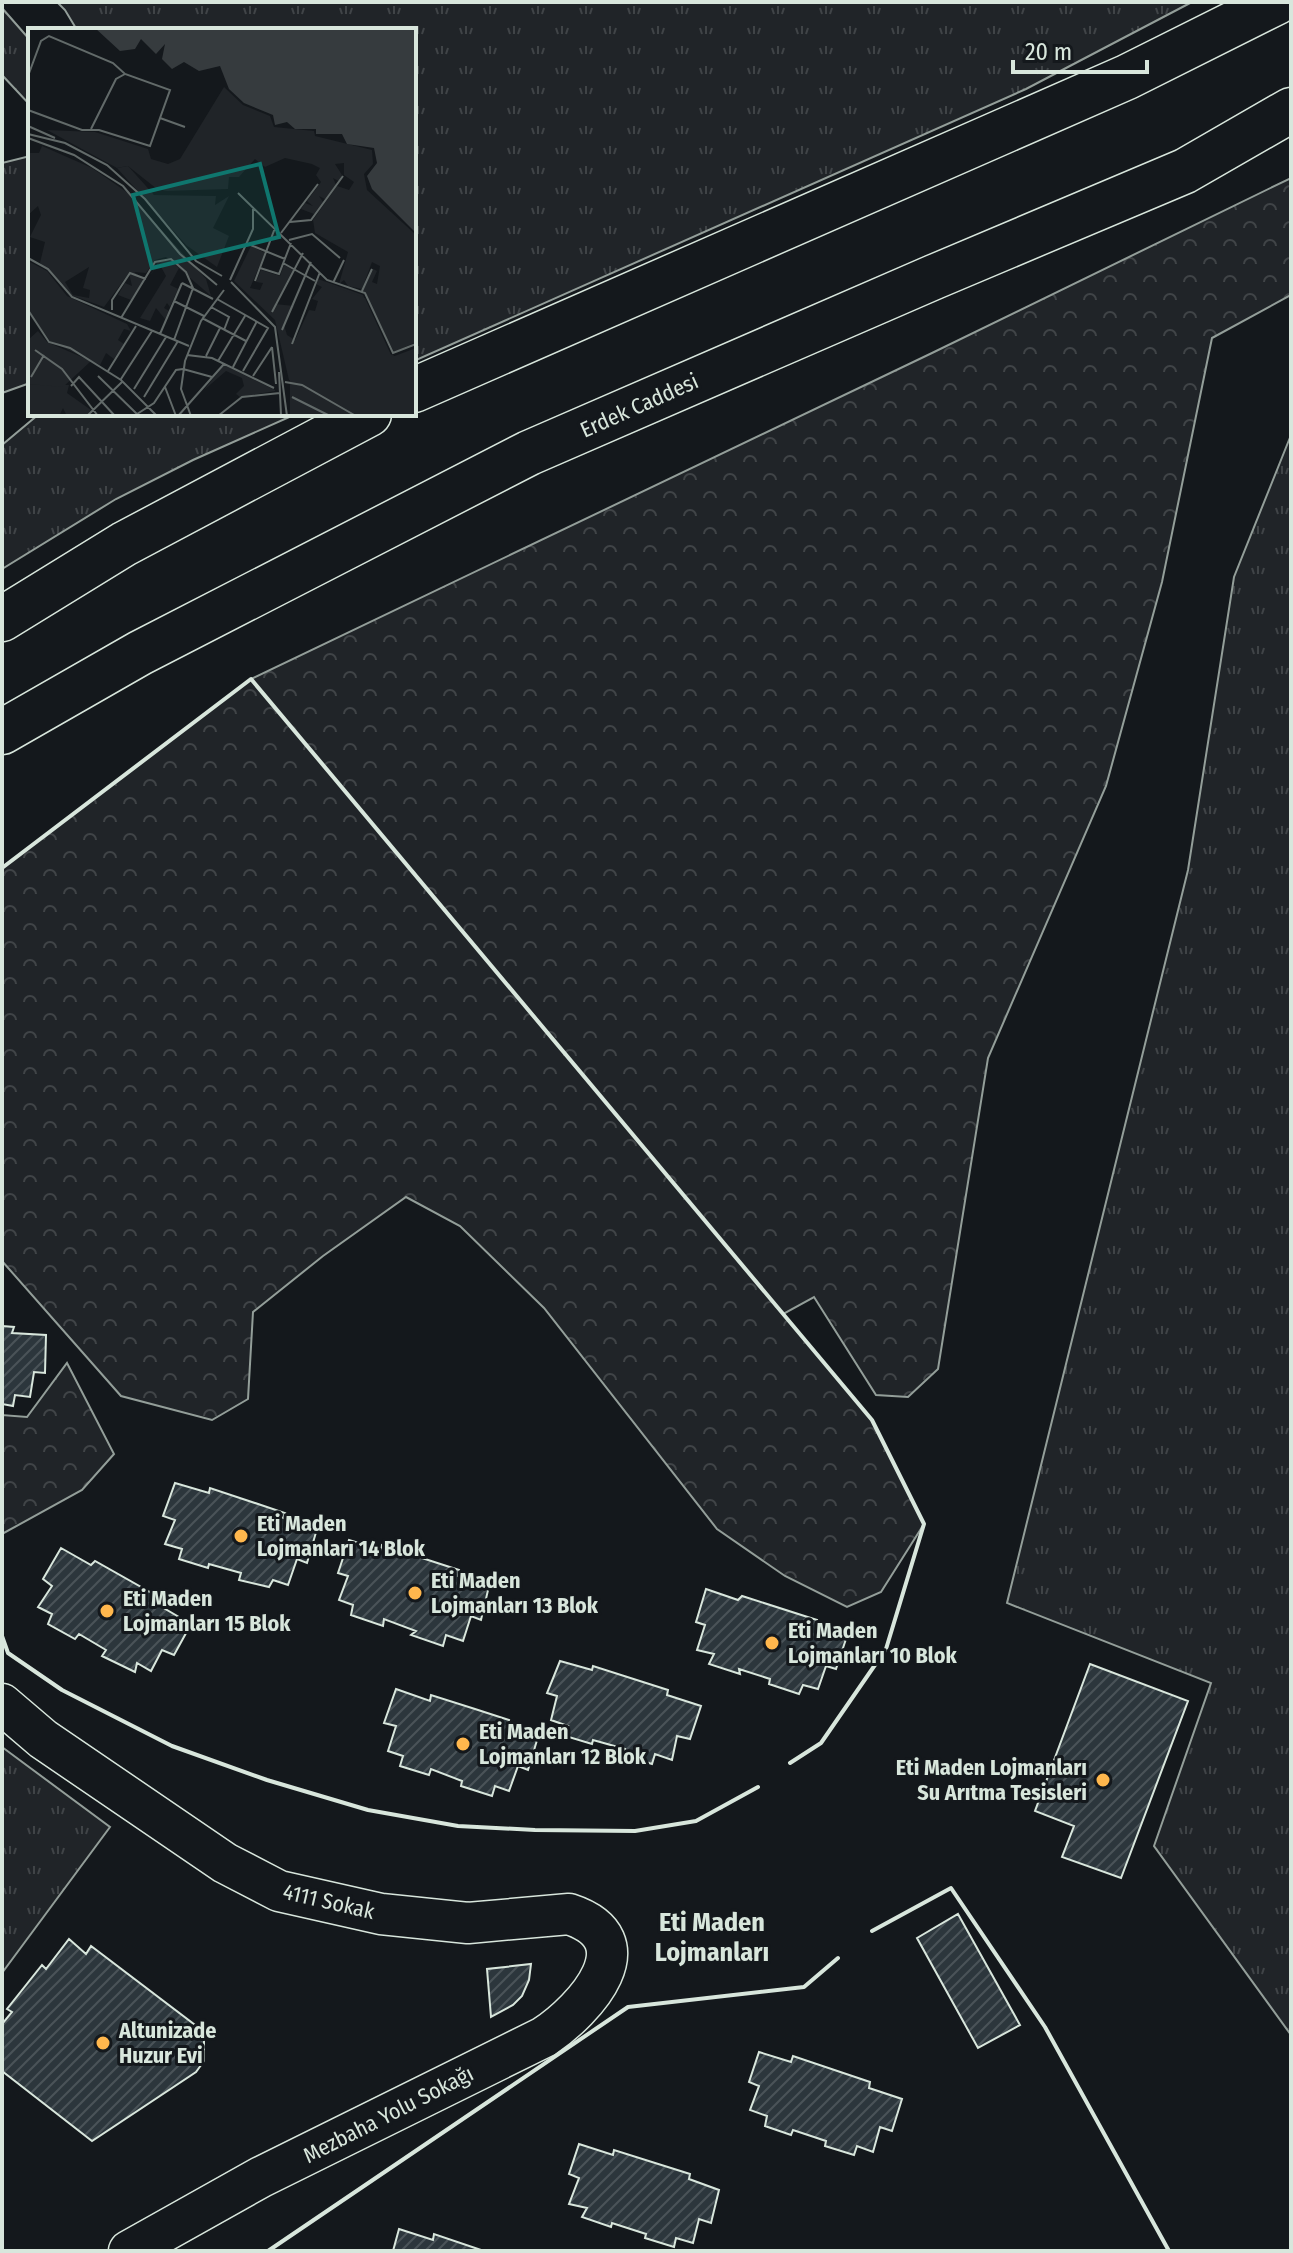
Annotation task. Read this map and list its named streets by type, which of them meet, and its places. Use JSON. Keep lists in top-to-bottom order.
{
  "streets": {
    "main road": ["Erdek Caddesi"],
    "street": ["4111 Sokak", "Mezbaha Yolu Sokağı"]
  },
  "crossings": [
    ["4111 Sokak", "Mezbaha Yolu Sokağı"]
  ],
  "districts": ["Eti Maden Lojmanları"],
  "places": [
    "Eti Maden Lojmanları 14 Blok",
    "Eti Maden Lojmanları 13 Blok",
    "Eti Maden Lojmanları 15 Blok",
    "Eti Maden Lojmanları 10 Blok",
    "Eti Maden Lojmanları 12 Blok",
    "Eti Maden Lojmanları Su Arıtma Tesisleri",
    "Altunizade Huzur Evi"
  ],
  "scale_bar": "20 m"
}
